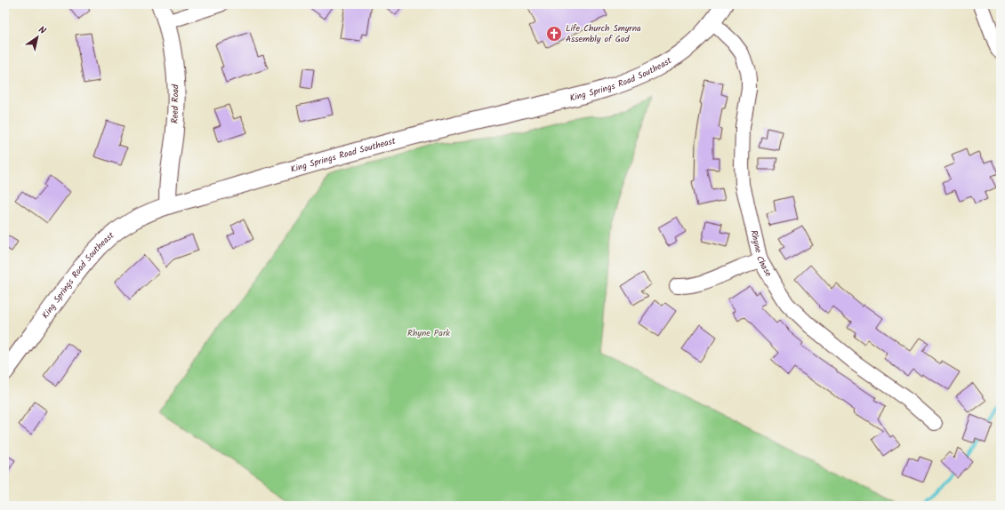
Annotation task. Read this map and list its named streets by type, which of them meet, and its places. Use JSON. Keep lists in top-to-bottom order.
{
  "streets": {
    "street": ["King Springs Road Southeast", "Reed Road", "Rhyne Chase"]
  },
  "crossings": [
    ["King Springs Road Southeast", "Reed Road"],
    ["King Springs Road Southeast", "Rhyne Chase"]
  ],
  "parks": ["Rhyne Park"],
  "places": {
    "church": ["Life Church Smyrna Assembly of God"]
  },
  "north": "top right"
}
